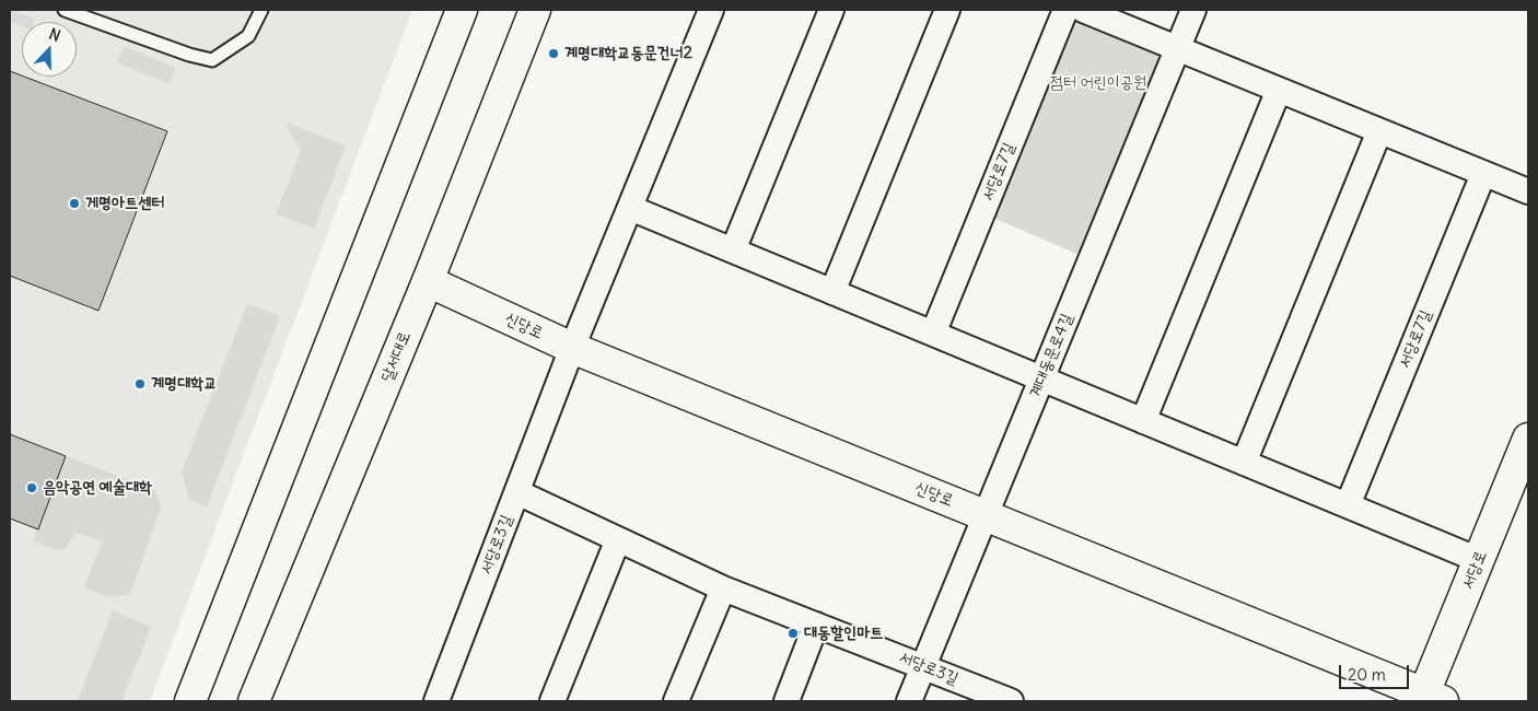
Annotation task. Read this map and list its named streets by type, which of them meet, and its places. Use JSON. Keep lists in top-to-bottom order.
{
  "streets": {
    "main road": ["신당로", "달서대로", "서당로"],
    "street": ["서당로7길", "계대동문로4길", "서당로3길"]
  },
  "crossings": [
    ["신당로", "계대동문로4길"],
    ["신당로", "달서대로"],
    ["신당로", "서당로"],
    ["계대동문로4길", "서당로3길"]
  ],
  "parks": ["점터 어린이공원"],
  "places": [
    "계명대학교동문건너2",
    "게명아트센터",
    "계명대학교",
    "음악공연 예술대학",
    "대동할인마트"
  ],
  "scale_bar": "20 m",
  "north": "top"
}
